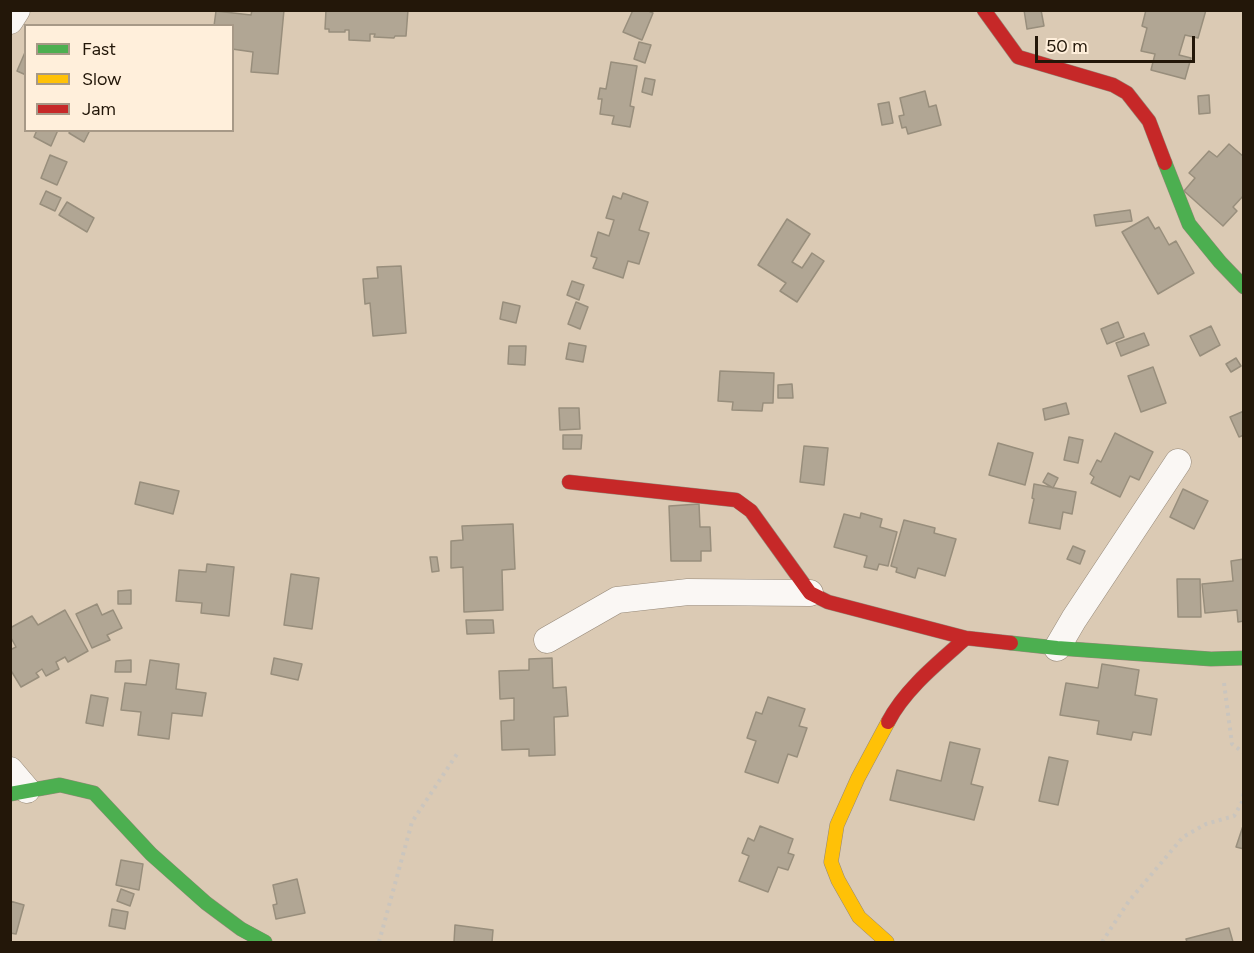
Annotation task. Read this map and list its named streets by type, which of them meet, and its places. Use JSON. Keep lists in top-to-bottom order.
{
  "legend": ["Fast", "Slow", "Jam"],
  "scale_bar": "50 m"
}
